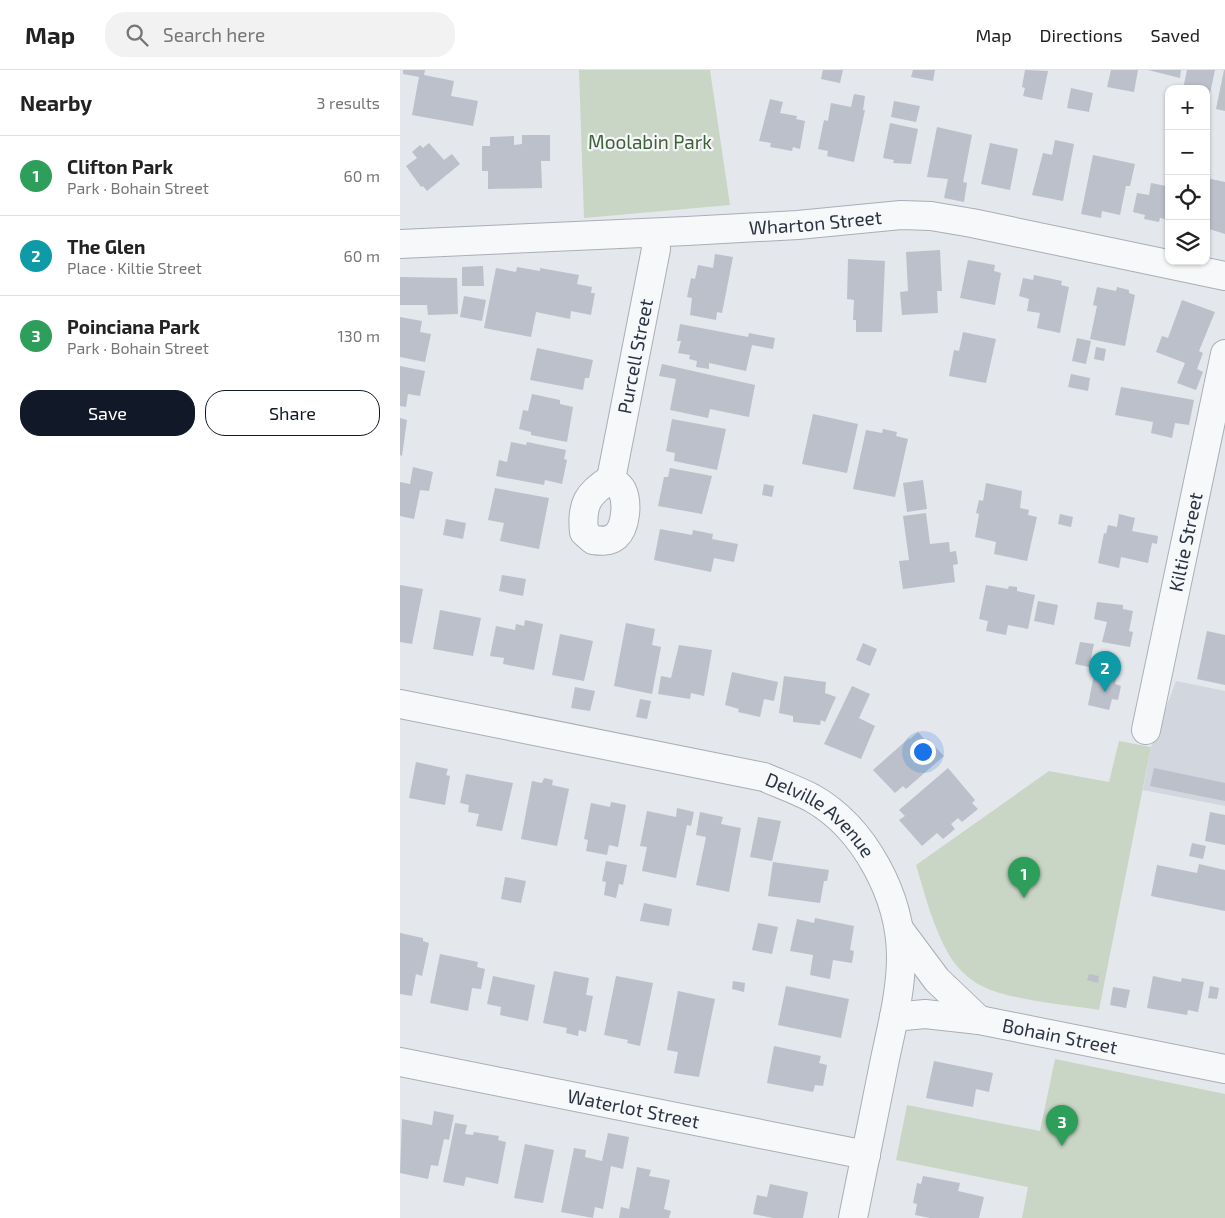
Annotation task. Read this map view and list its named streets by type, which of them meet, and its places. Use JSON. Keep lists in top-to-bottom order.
{
  "streets": {
    "street": [
      "Wharton Street",
      "Purcell Street",
      "Kiltie Street",
      "Delville Avenue",
      "Bohain Street",
      "Waterlot Street"
    ]
  },
  "crossings": [
    ["Wharton Street", "Purcell Street"],
    ["Delville Avenue", "Bohain Street"],
    ["Delville Avenue", "Waterlot Street"]
  ],
  "parks": ["Moolabin Park"],
  "page": {
    "header": "Map",
    "search": "Search here",
    "nav": ["Map", "Directions", "Saved"],
    "heading": ["Nearby", "3 results"],
    "map_buttons": ["+", "−"],
    "list": [
      {
        "mark": "1",
        "name": "Clifton Park",
        "note": "Park · Bohain Street",
        "value": "60 m"
      },
      {
        "mark": "2",
        "name": "The Glen",
        "note": "Place · Kiltie Street",
        "value": "60 m"
      },
      {
        "mark": "3",
        "name": "Poinciana Park",
        "note": "Park · Bohain Street",
        "value": "130 m"
      }
    ],
    "buttons": ["Save", "Share"],
    "pins": ["2", "1", "3"]
  }
}
